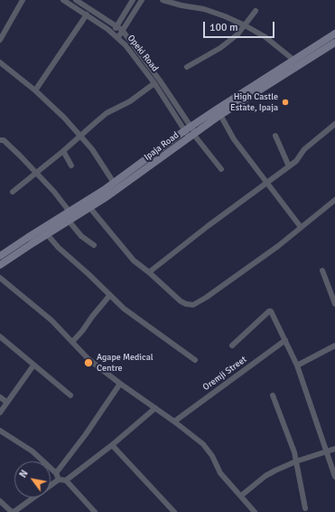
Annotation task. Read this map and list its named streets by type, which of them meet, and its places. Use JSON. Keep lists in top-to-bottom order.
{
  "streets": {
    "main road": ["Ipaja Road"],
    "street": ["Opeki Road", "Oremji Street"]
  },
  "crossings": [
    ["Opeki Road", "Ipaja Road"]
  ],
  "places": ["High Castle Estate, Ipaja", "Agape Medical Centre"],
  "scale_bar": "100 m",
  "north": "top left"
}
